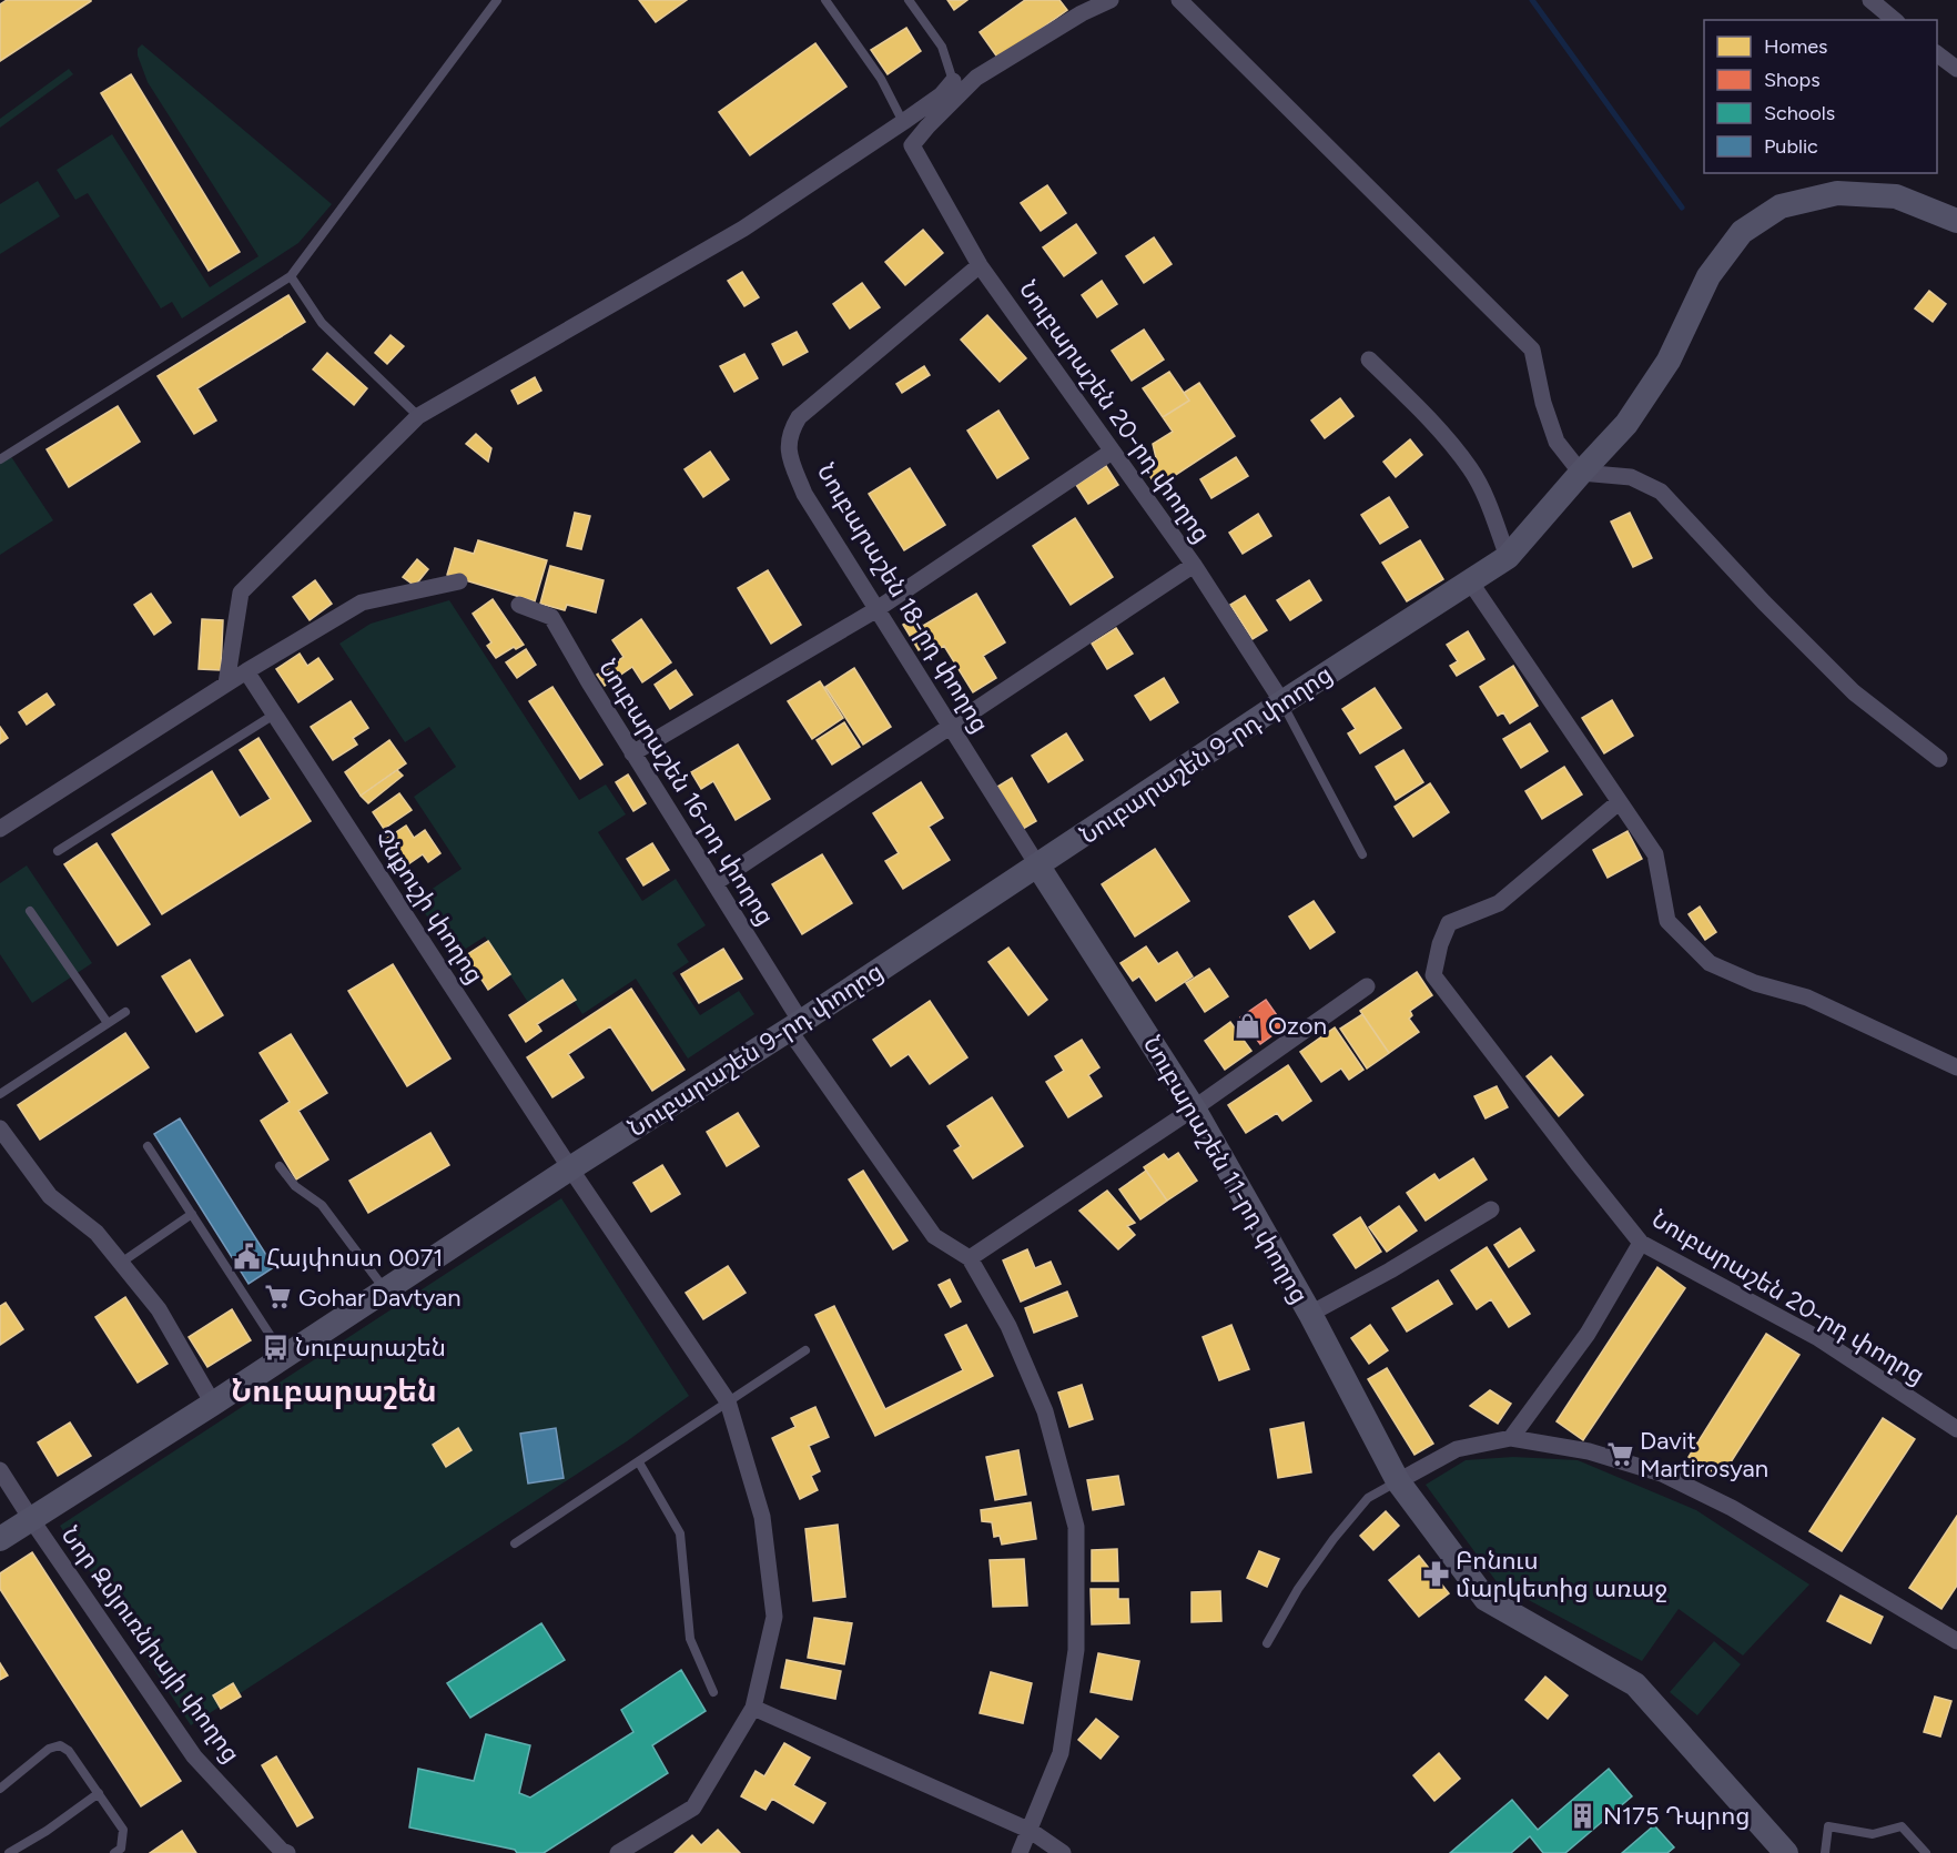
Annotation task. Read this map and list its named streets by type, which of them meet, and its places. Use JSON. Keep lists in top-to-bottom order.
{
  "streets": {
    "main road": ["Նուբարաշեն 9-րդ փողոց", "Նուբարաշեն 11-րդ փողոց"],
    "street": [
      "Նուբարաշեն 20-րդ փողոց",
      "Նուբարաշեն 18-րդ փողոց",
      "Նուբարաշեն 16-րդ փողոց",
      "Չնքուշի փողոց",
      "Նոր Զմյուռնիայի փողոց"
    ]
  },
  "crossings": [
    ["Նուբարաշեն 20-րդ փողոց", "Նուբարաշեն 18-րդ փողոց"],
    ["Նուբարաշեն 20-րդ փողոց", "Նուբարաշեն 9-րդ փողոց"],
    ["Նուբարաշեն 18-րդ փողոց", "Նուբարաշեն 9-րդ փողոց"],
    ["Նուբարաշեն 18-րդ փողոց", "Նուբարաշեն 11-րդ փողոց"],
    ["Նուբարաշեն 9-րդ փողոց", "Նուբարաշեն 16-րդ փողոց"],
    ["Նուբարաշեն 9-րդ փողոց", "Չնքուշի փողոց"],
    ["Նուբարաշեն 9-րդ փողոց", "Նուբարաշեն 11-րդ փողոց"],
    ["Նուբարաշեն 9-րդ փողոց", "Նոր Զմյուռնիայի փողոց"]
  ],
  "districts": ["Նուբարաշեն"],
  "places": {
    "shop": ["Ozon"],
    "public building": ["Հայփոստ 0071"],
    "supermarket": ["Gohar Davtyan", "Davit Martirosyan"],
    "bus stop": ["Նուբարաշեն"],
    "pharmacy": ["Բոնուս մարկետից առաջ"],
    "building": ["N175 Դպրոց"]
  },
  "legend": [
    "Homes",
    "Shops",
    "Schools",
    "Public"
  ]
}
